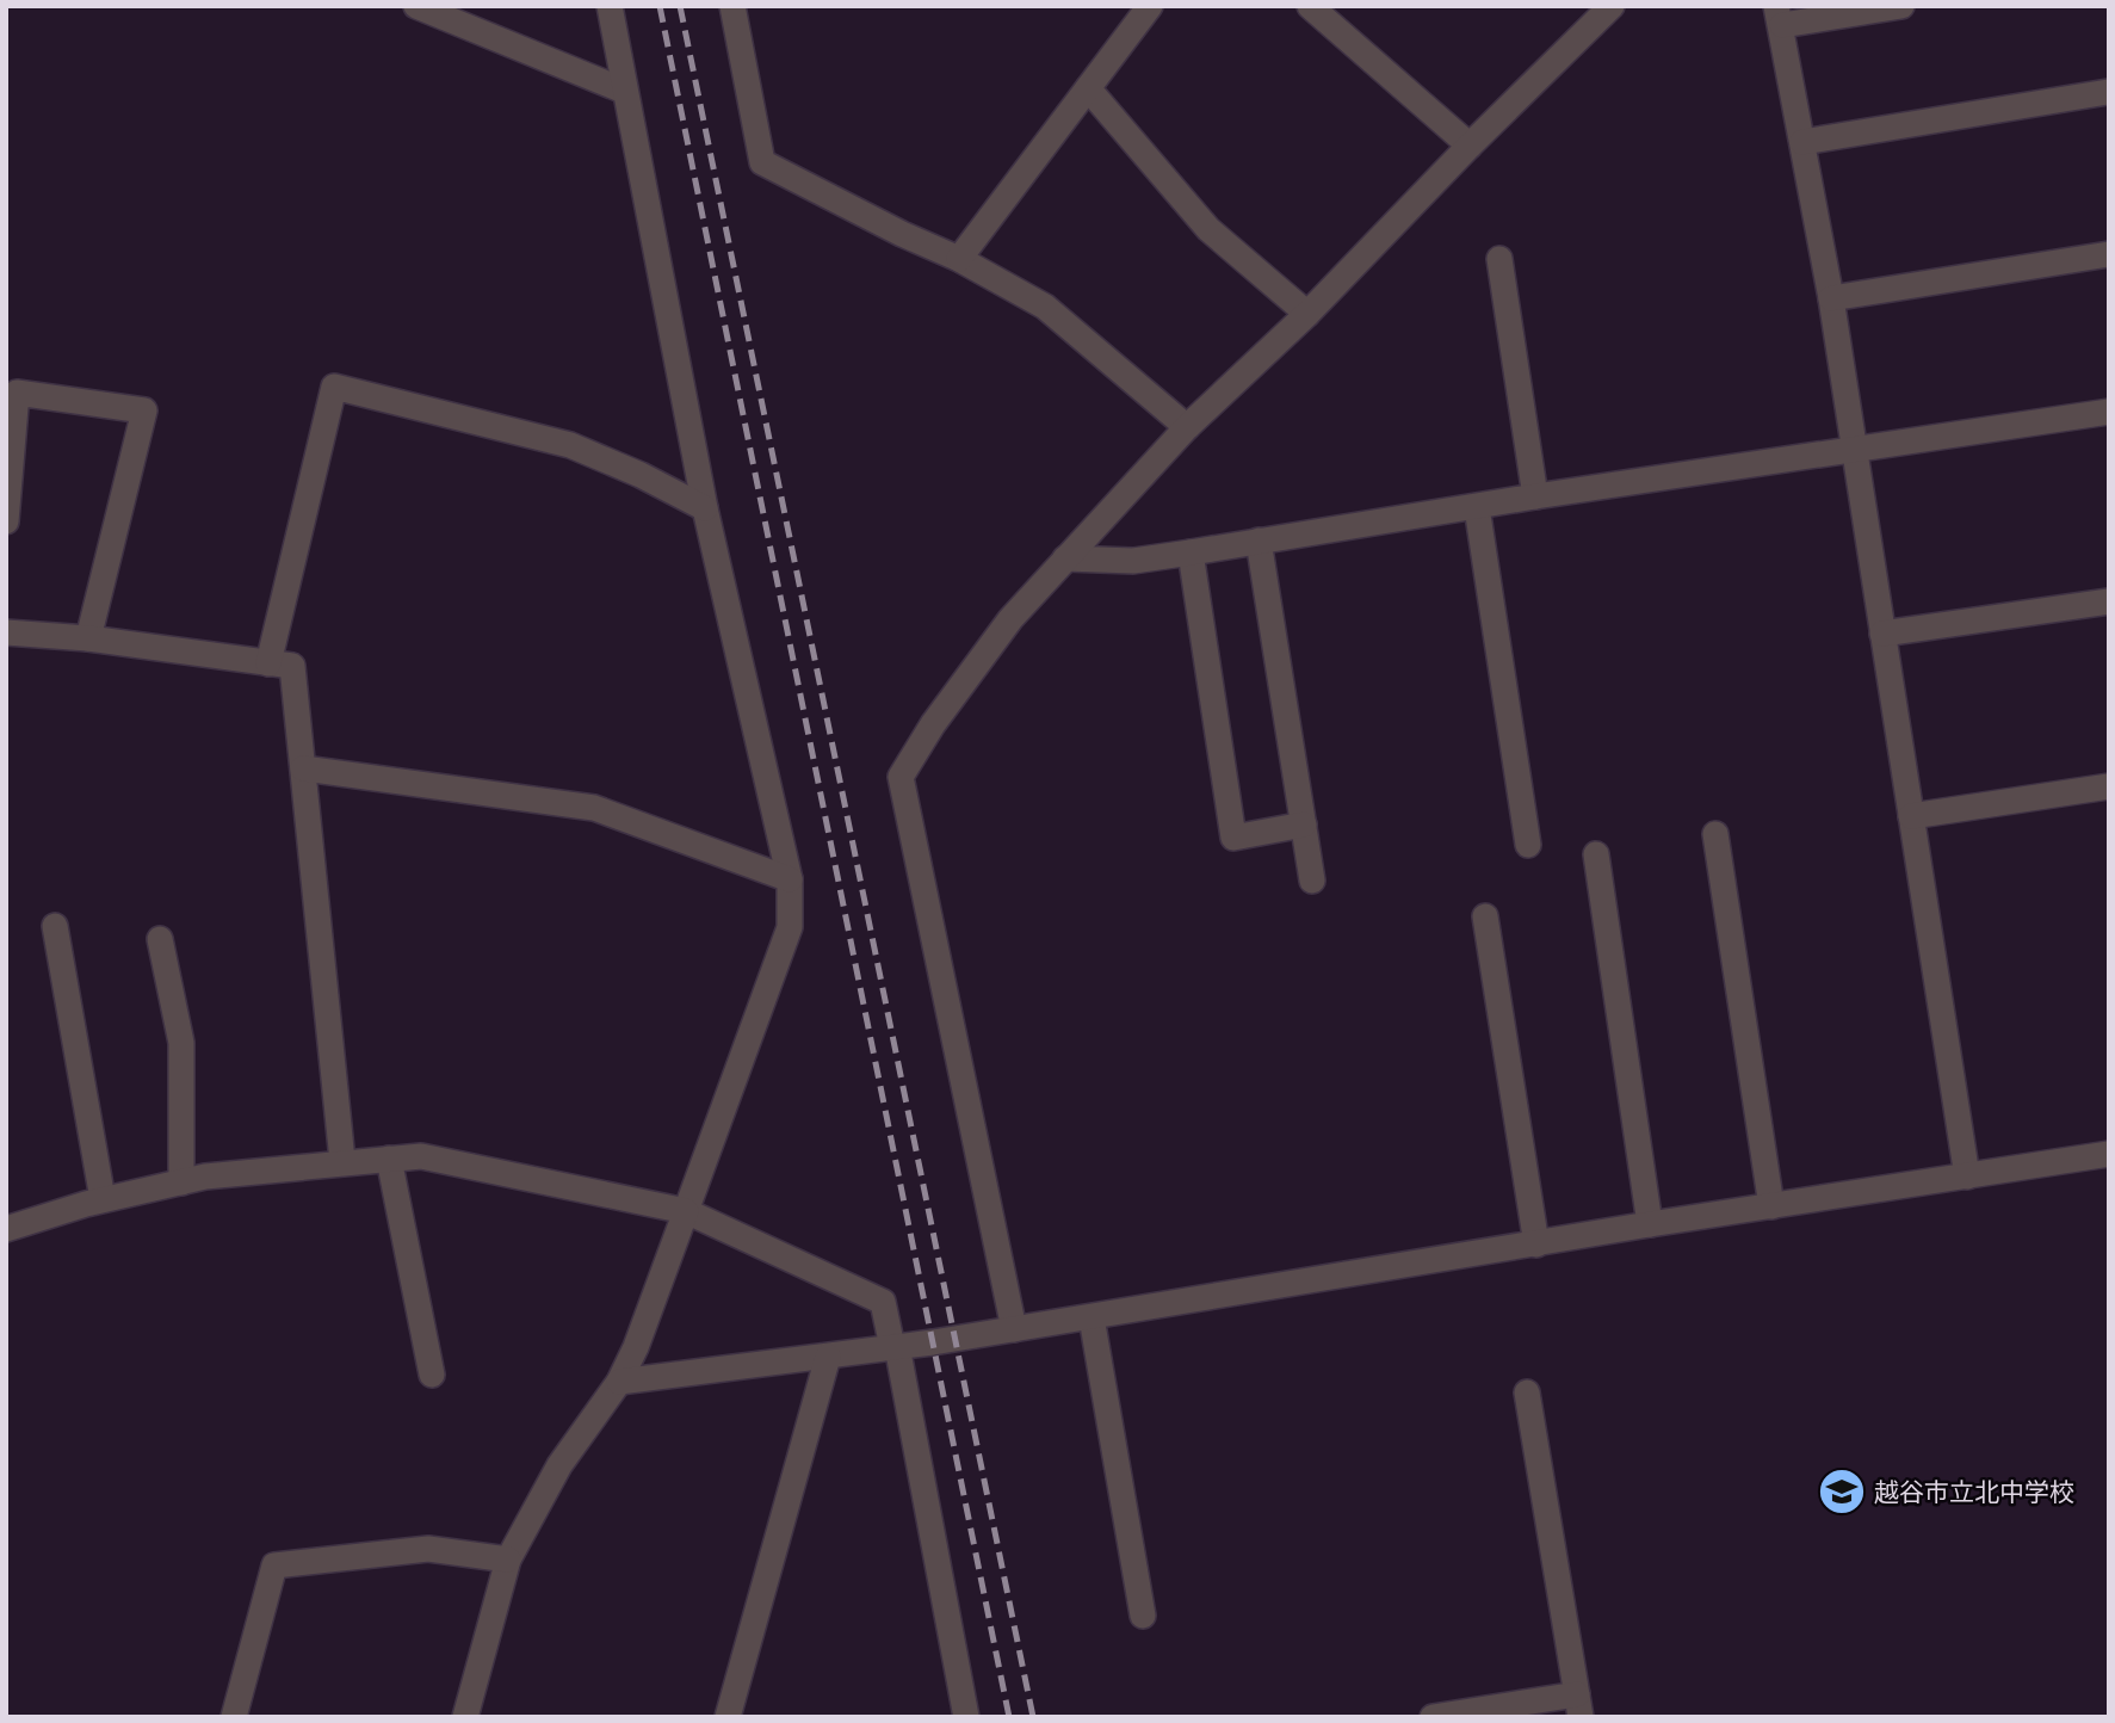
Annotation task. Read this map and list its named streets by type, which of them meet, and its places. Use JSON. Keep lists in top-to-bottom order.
{
  "places": {
    "school or university": ["越谷市立北中学校"]
  }
}
